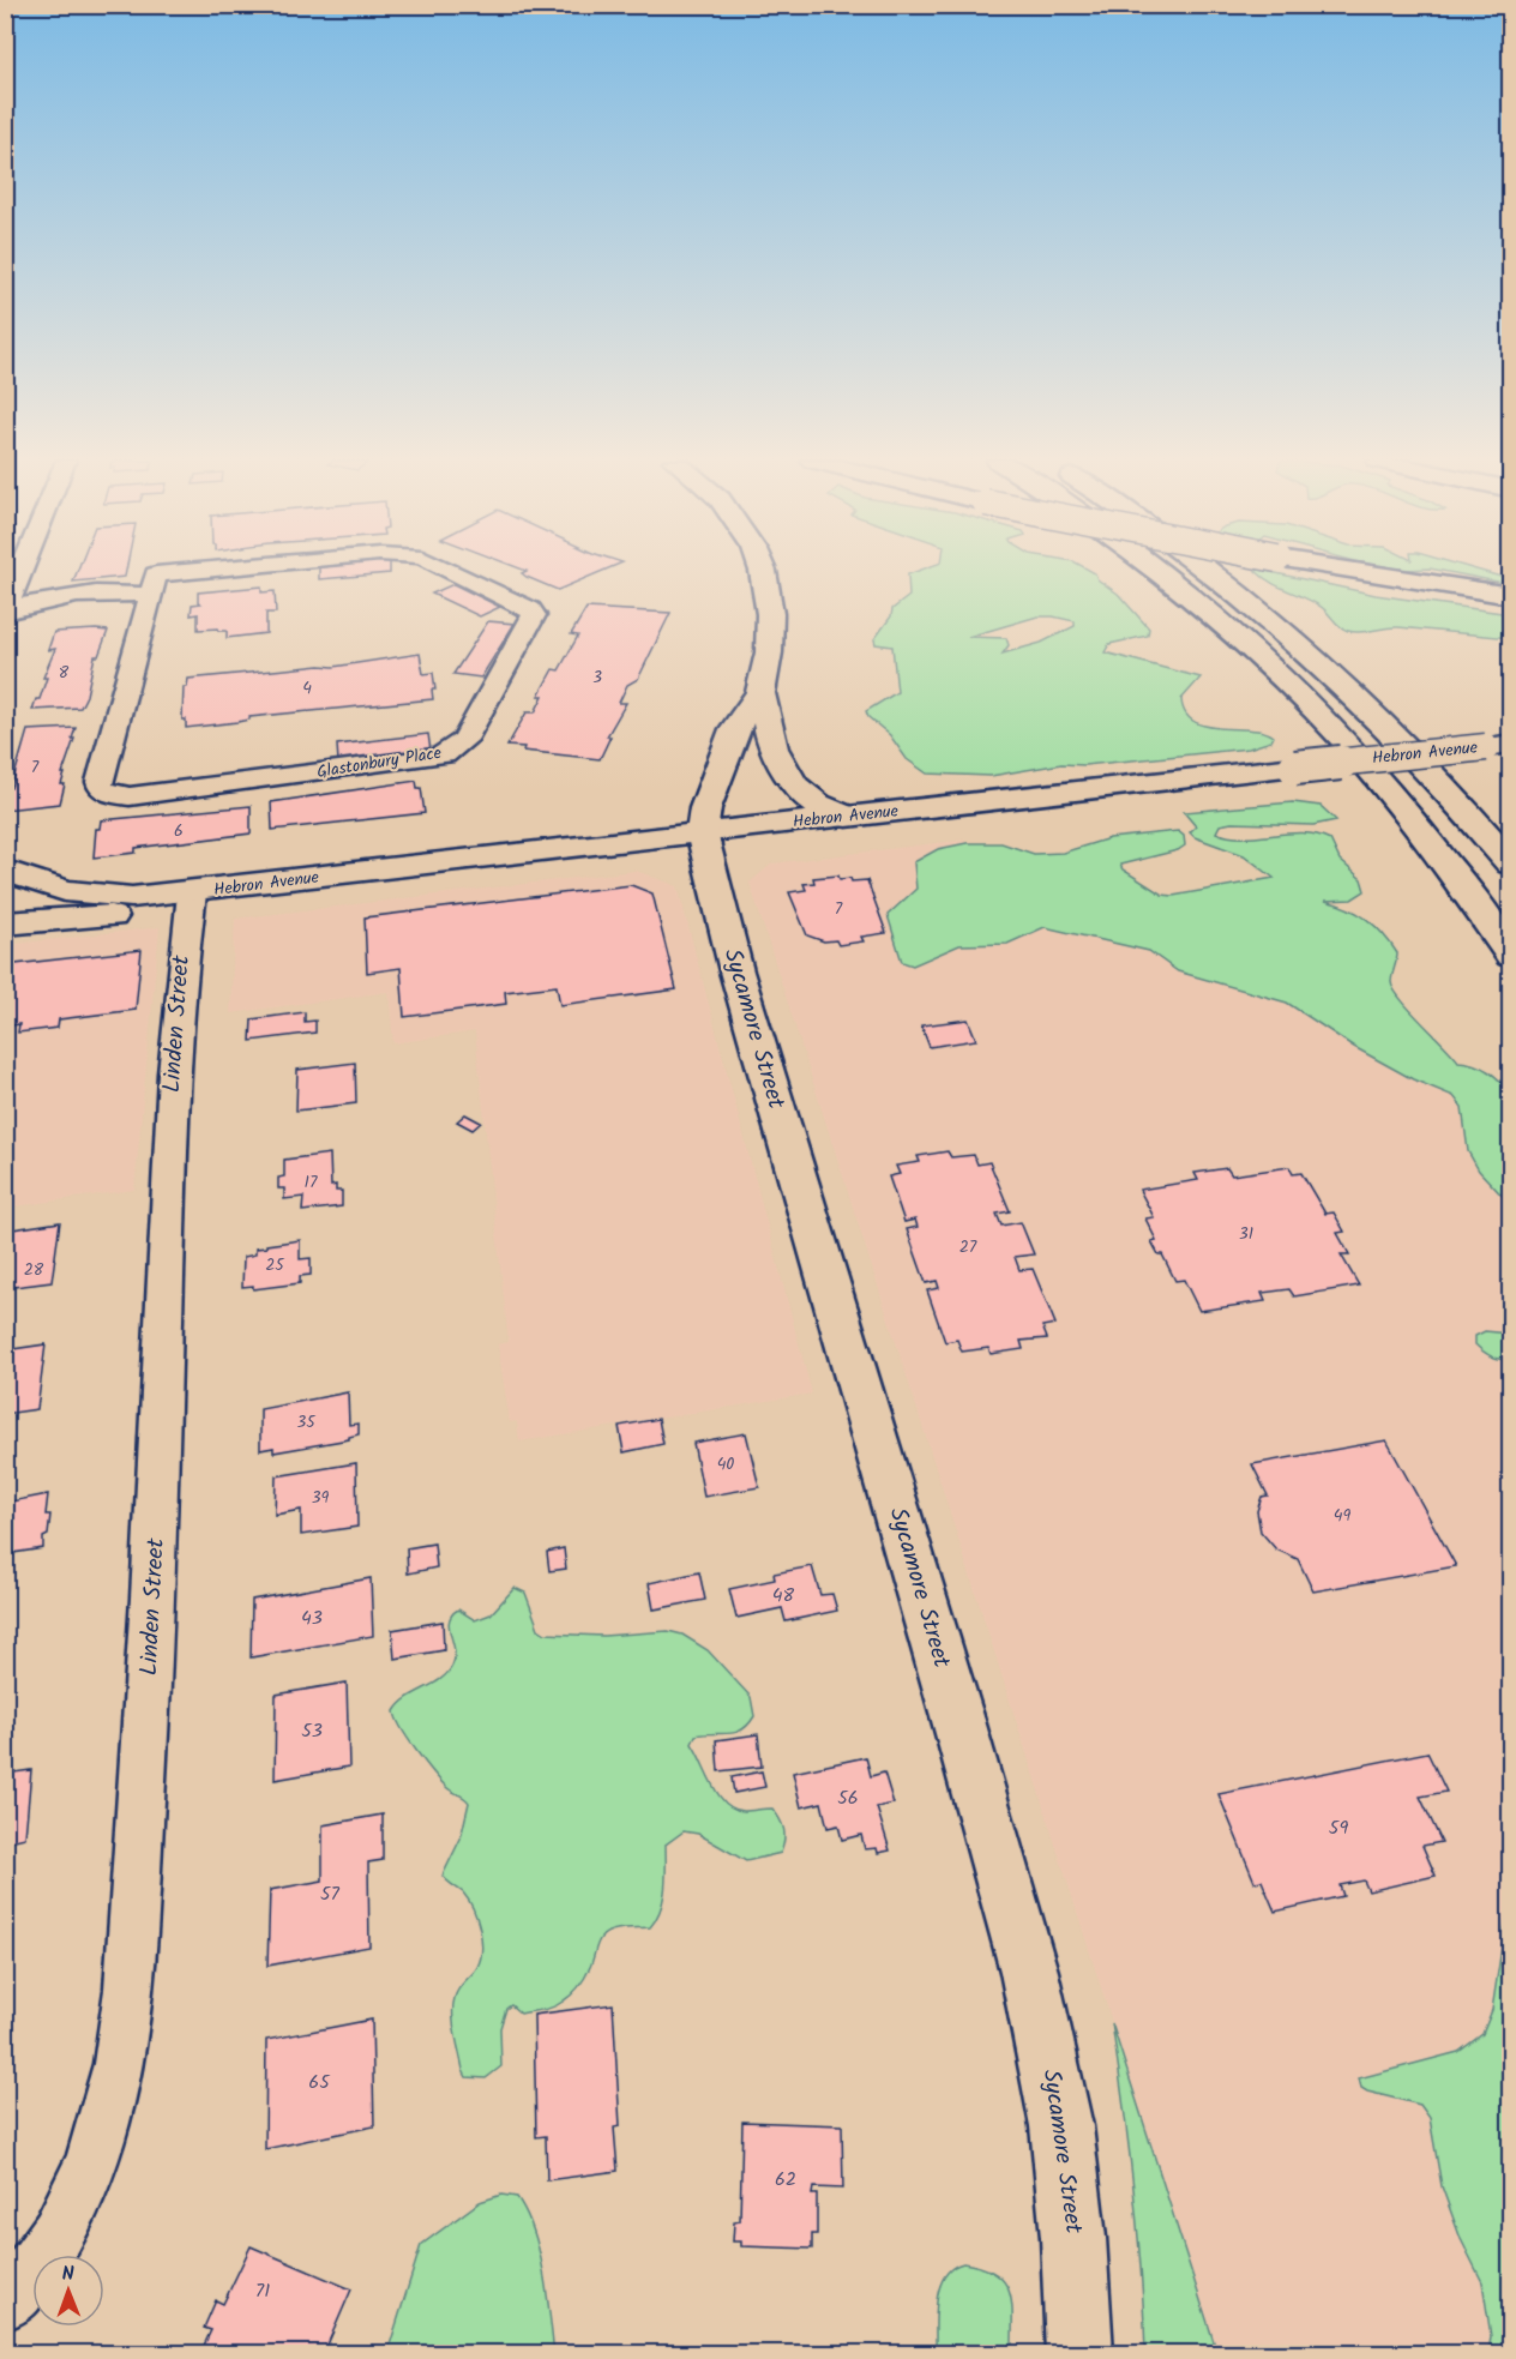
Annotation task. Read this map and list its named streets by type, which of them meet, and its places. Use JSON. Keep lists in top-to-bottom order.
{
  "streets": {
    "main road": ["Hebron Avenue", "Sycamore Street"],
    "street": ["Glastonbury Place", "Linden Street"]
  },
  "crossings": [
    ["Hebron Avenue", "Linden Street"],
    ["Hebron Avenue", "Sycamore Street"]
  ],
  "house_numbers": [
    "8",
    "3",
    "4",
    "7",
    "6",
    "7",
    "17",
    "31",
    "27",
    "25",
    "28",
    "35",
    "40",
    "39",
    "49",
    "48",
    "43",
    "53",
    "56",
    "59",
    "57",
    "65",
    "62",
    "71"
  ],
  "north": "top"
}
